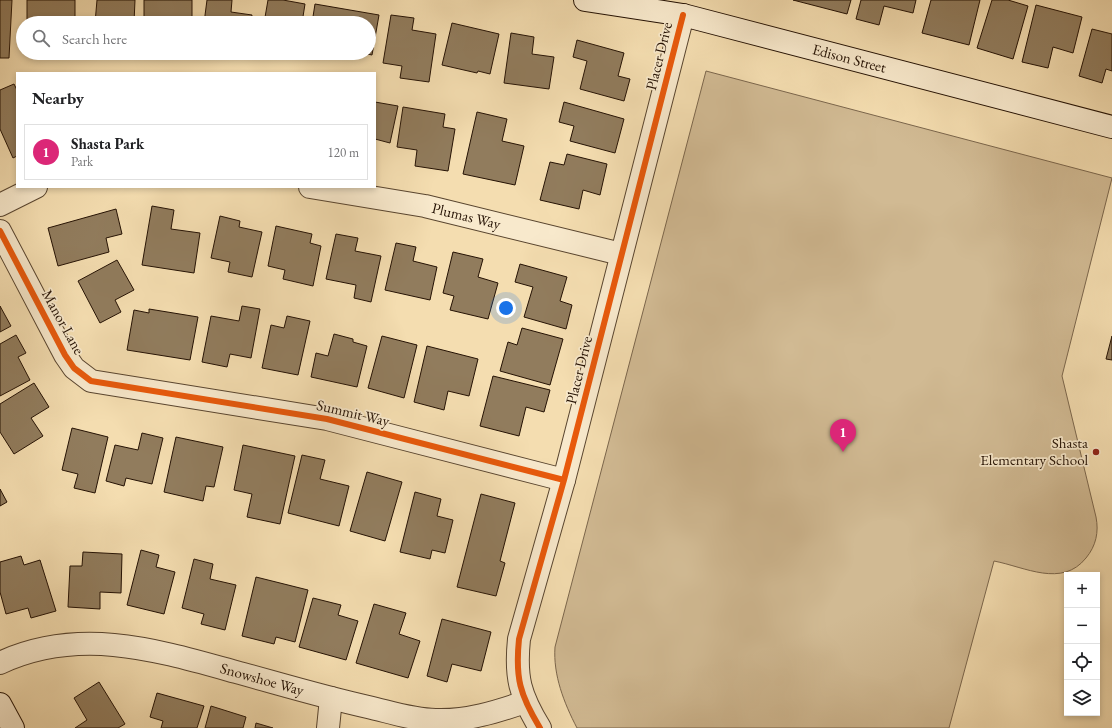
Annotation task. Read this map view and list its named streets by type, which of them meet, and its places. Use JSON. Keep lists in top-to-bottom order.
{
  "streets": {
    "street": [
      "Placer Drive",
      "Edison Street",
      "Plumas Way",
      "Manor Lane",
      "Summit Way",
      "Snowshoe Way"
    ]
  },
  "crossings": [
    ["Placer Drive", "Edison Street"],
    ["Placer Drive", "Plumas Way"],
    ["Placer Drive", "Summit Way"],
    ["Placer Drive", "Snowshoe Way"],
    ["Manor Lane", "Summit Way"]
  ],
  "places": ["Shasta Elementary School"],
  "page": {
    "search": "Search here",
    "heading": "Nearby",
    "list": [
      {
        "mark": "1",
        "name": "Shasta Park",
        "note": "Park",
        "value": "120 m"
      }
    ],
    "pins": "1",
    "map_buttons": ["+", "−"]
  }
}
